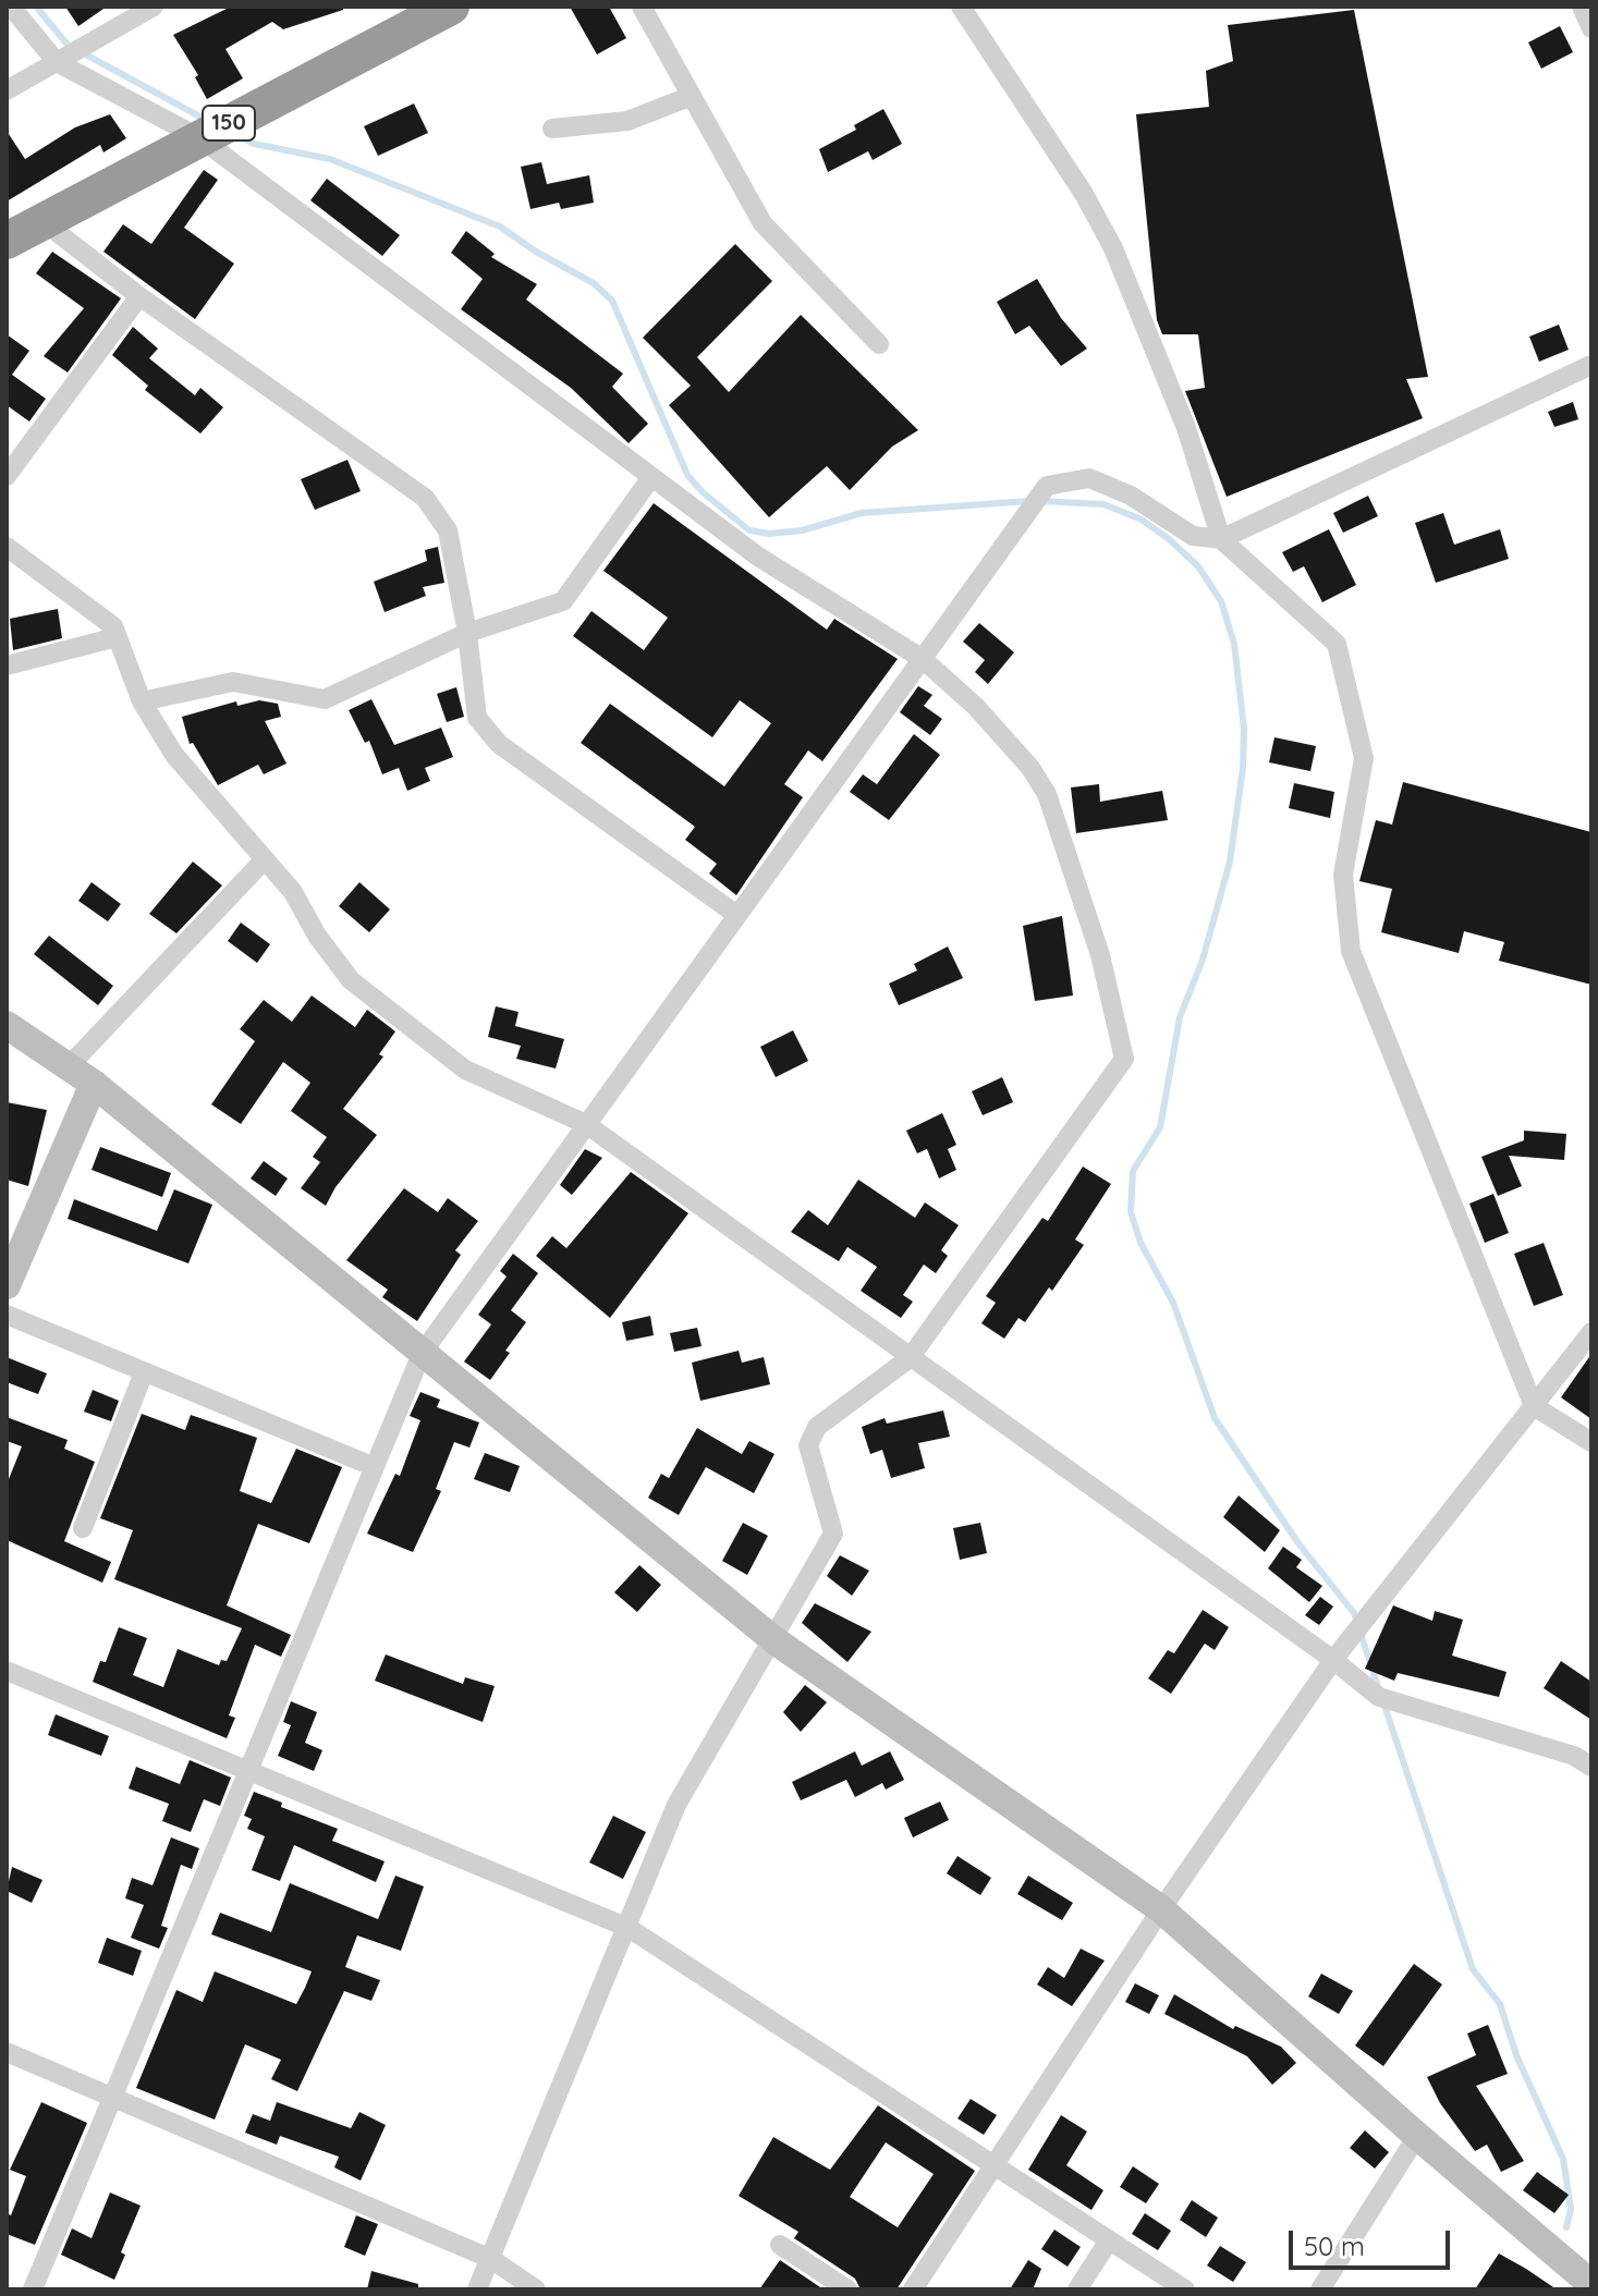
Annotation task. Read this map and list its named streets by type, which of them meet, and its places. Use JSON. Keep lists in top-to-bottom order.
{
  "streets": {
    "highway": ["150"]
  },
  "scale_bar": "50 m"
}
